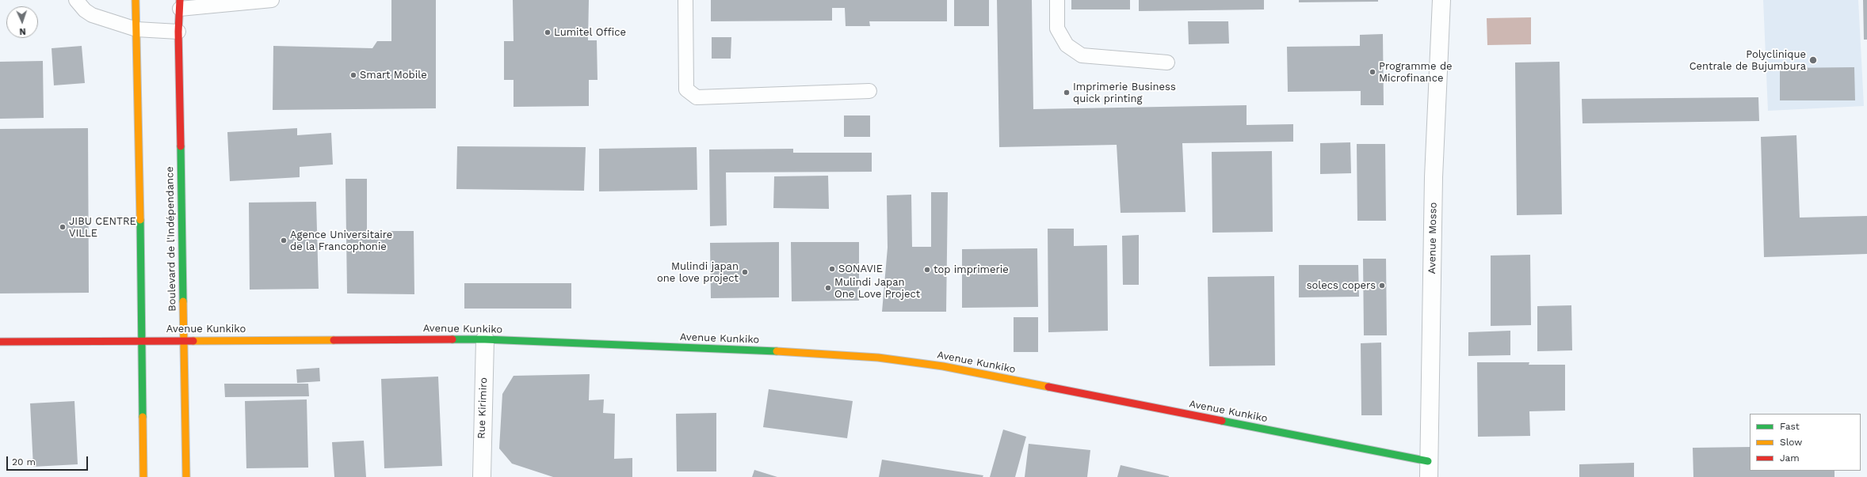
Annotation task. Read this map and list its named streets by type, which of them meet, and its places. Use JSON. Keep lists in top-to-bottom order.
{
  "streets": {
    "street": [
      "Avenue Mosso",
      "Boulevard de l'Indépendance",
      "Avenue Kunkiko",
      "Rue Kirimiro"
    ]
  },
  "crossings": [
    ["Avenue Mosso", "Avenue Kunkiko"],
    ["Boulevard de l'Indépendance", "Avenue Kunkiko"],
    ["Avenue Kunkiko", "Rue Kirimiro"]
  ],
  "places": [
    "Lumitel Office",
    "Polyclinique Centrale de Bujumbura",
    "Programme de Microfinance",
    "Smart Mobile",
    "Imprimerie Business quick printing",
    "JIBU CENTRE VILLE",
    "Agence Universitaire de la Francophonie",
    "SONAVIE",
    "top imprimerie",
    "Mulindi japan one love project",
    "solecs copers",
    "Mulindi Japan One Love Project"
  ],
  "legend": ["Fast", "Slow", "Jam"],
  "scale_bar": "20 m",
  "north": "bottom"
}
